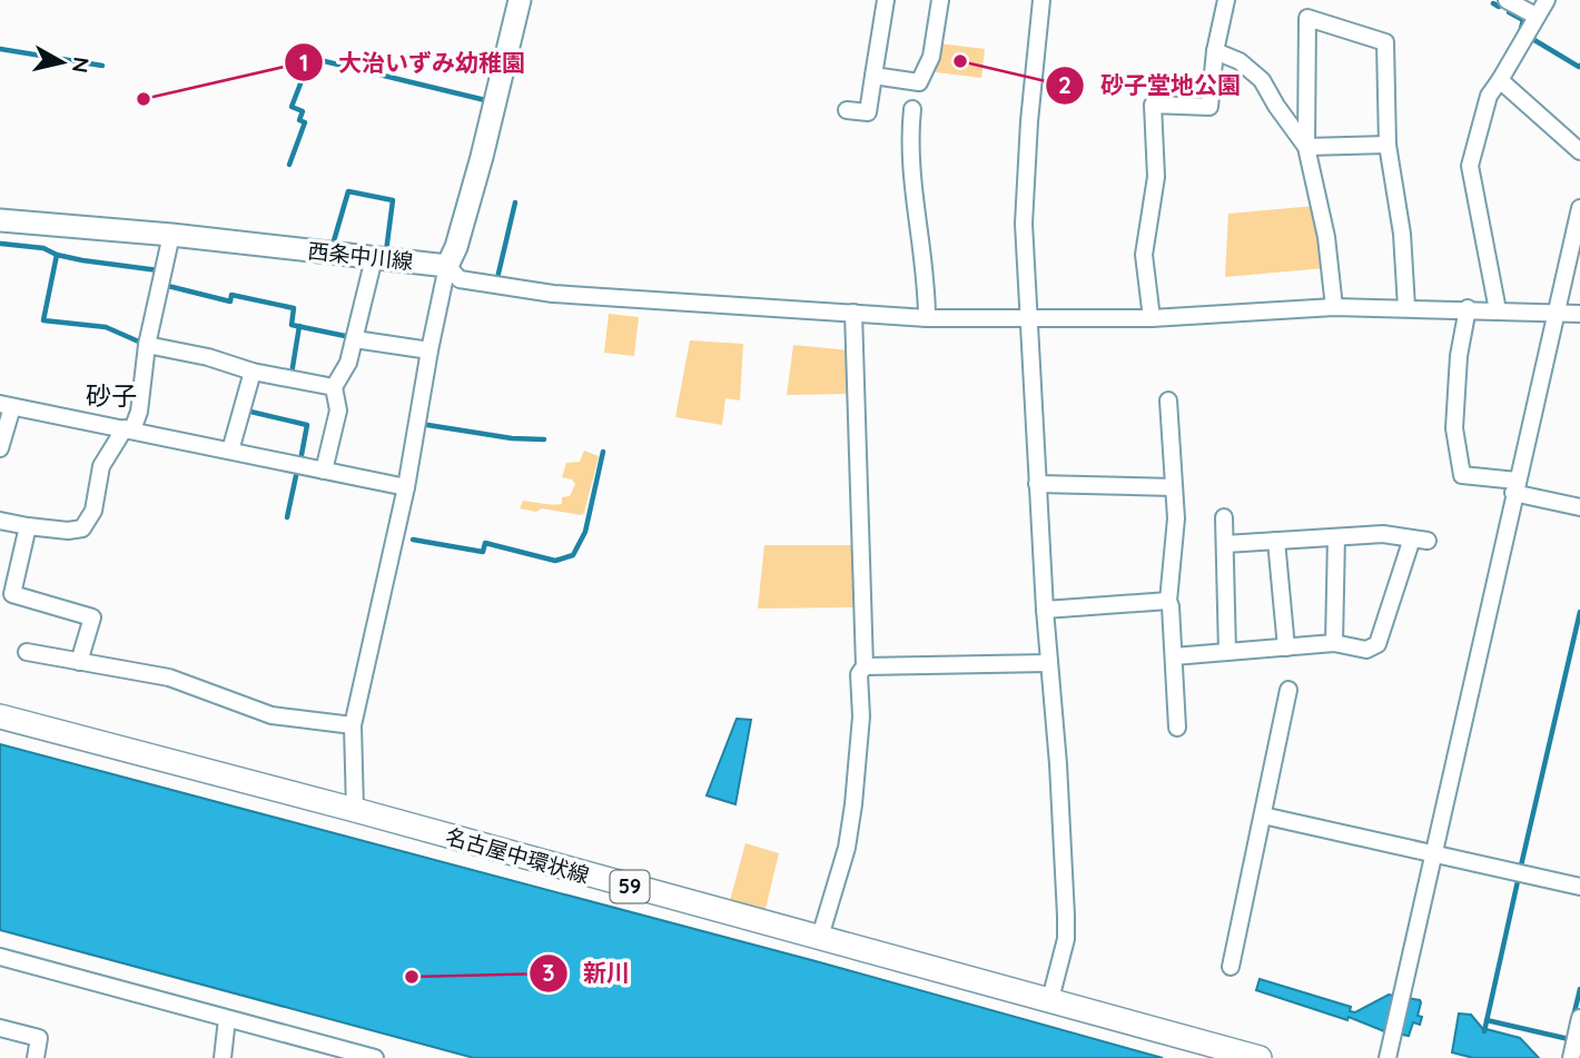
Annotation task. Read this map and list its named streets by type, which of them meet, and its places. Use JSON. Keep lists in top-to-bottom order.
{
  "streets": {
    "main road": ["西条中川線", "名古屋中環状線", "59"]
  },
  "districts": ["砂子"],
  "places": ["砂子堂地公園", "大治いずみ幼稚園", "新川"],
  "north": "right"
}
